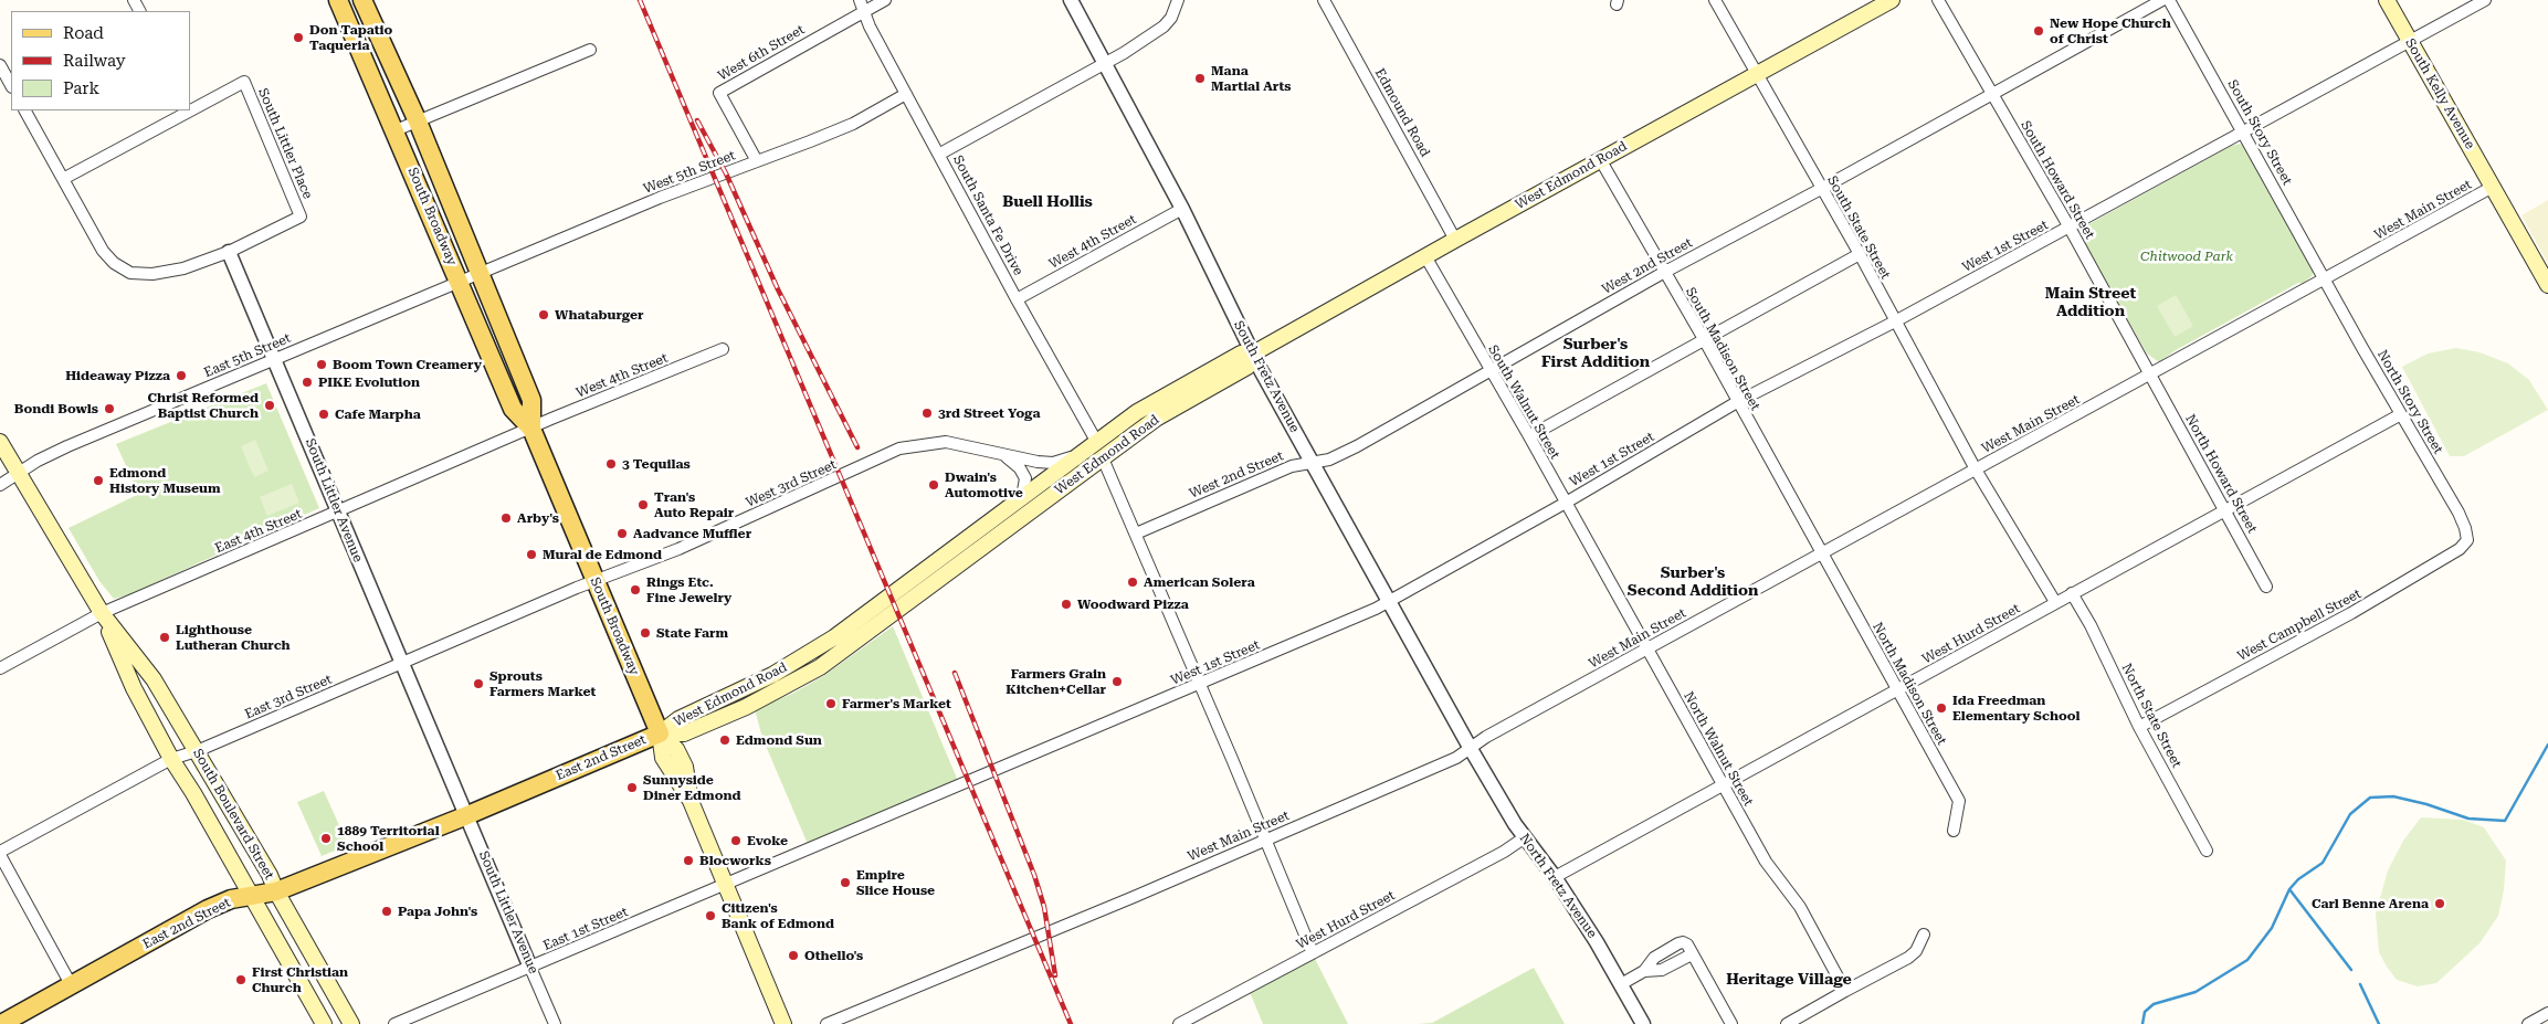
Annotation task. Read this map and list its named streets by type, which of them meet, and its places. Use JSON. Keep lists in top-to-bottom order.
{
  "streets": {
    "main road": [
      "South Kelly Avenue",
      "West Edmond Road",
      "South Broadway",
      "East 2nd Street",
      "South Boulevard Street"
    ],
    "street": [
      "West 6th Street",
      "Edmound Road",
      "South Story Street",
      "South Littler Place",
      "West 5th Street",
      "South Howard Street",
      "West Main Street",
      "South Santa Fe Drive",
      "South State Street",
      "West 4th Street",
      "West 1st Street",
      "West 2nd Street",
      "South Madison Street",
      "East 5th Street",
      "South Fretz Avenue",
      "South Walnut Street",
      "North Story Street",
      "North Howard Street",
      "West 3rd Street",
      "South Littler Avenue",
      "East 4th Street",
      "West Campbell Street",
      "West Hurd Street",
      "North Madison Street",
      "East 3rd Street",
      "North State Street",
      "North Walnut Street",
      "North Fretz Avenue",
      "East 1st Street"
    ]
  },
  "crossings": [
    ["West 6th Street", "West 5th Street"],
    ["West 6th Street", "South Santa Fe Drive"],
    ["South Kelly Avenue", "West Main Street"],
    ["South Kelly Avenue", "West 1st Street"],
    ["Edmound Road", "West Edmond Road"],
    ["South Story Street", "West Main Street"],
    ["South Story Street", "West 1st Street"],
    ["South Story Street", "North Story Street"],
    ["South Littler Place", "South Littler Avenue"],
    ["West 5th Street", "South Santa Fe Drive"],
    ["West 5th Street", "South Broadway"],
    ["West 5th Street", "East 5th Street"],
    ["West Edmond Road", "South Santa Fe Drive"],
    ["West Edmond Road", "South Broadway"],
    ["West Edmond Road", "South State Street"],
    ["West Edmond Road", "South Madison Street"],
    ["West Edmond Road", "South Fretz Avenue"],
    ["West Edmond Road", "South Walnut Street"],
    ["West Edmond Road", "West 3rd Street"],
    ["West Edmond Road", "East 2nd Street"],
    ["South Howard Street", "West Main Street"],
    ["South Howard Street", "West 1st Street"],
    ["South Howard Street", "West 2nd Street"],
    ["South Howard Street", "North Howard Street"],
    ["West Main Street", "South State Street"],
    ["West Main Street", "South Madison Street"],
    ["West Main Street", "South Fretz Avenue"],
    ["West Main Street", "South Walnut Street"],
    ["West Main Street", "North Story Street"],
    ["West Main Street", "North Howard Street"],
    ["West Main Street", "North Madison Street"],
    ["West Main Street", "North Walnut Street"],
    ["West Main Street", "North Fretz Avenue"],
    ["South Santa Fe Drive", "West 4th Street"],
    ["South Broadway", "West 4th Street"],
    ["South Broadway", "West 1st Street"],
    ["South Broadway", "East 5th Street"],
    ["South Broadway", "West 3rd Street"],
    ["South Broadway", "East 4th Street"],
    ["South Broadway", "East 3rd Street"],
    ["South Broadway", "East 2nd Street"],
    ["South Broadway", "East 1st Street"],
    ["South State Street", "West 1st Street"],
    ["South State Street", "West 2nd Street"],
    ["West 4th Street", "South Fretz Avenue"],
    ["West 4th Street", "East 4th Street"],
    ["West 1st Street", "South Madison Street"],
    ["West 1st Street", "South Fretz Avenue"],
    ["West 1st Street", "South Walnut Street"],
    ["West 1st Street", "East 1st Street"],
    ["West 2nd Street", "South Madison Street"],
    ["West 2nd Street", "South Fretz Avenue"],
    ["West 2nd Street", "South Walnut Street"],
    ["South Madison Street", "North Madison Street"],
    ["East 5th Street", "South Littler Avenue"],
    ["East 5th Street", "South Boulevard Street"],
    ["South Fretz Avenue", "North Fretz Avenue"],
    ["South Walnut Street", "North Walnut Street"],
    ["North Story Street", "West Campbell Street"],
    ["North Story Street", "West Hurd Street"],
    ["North Howard Street", "West Hurd Street"],
    ["West 3rd Street", "East 3rd Street"],
    ["South Littler Avenue", "East 4th Street"],
    ["South Littler Avenue", "East 3rd Street"],
    ["South Littler Avenue", "East 2nd Street"],
    ["South Littler Avenue", "East 1st Street"],
    ["East 4th Street", "South Boulevard Street"],
    ["West Campbell Street", "North State Street"],
    ["West Hurd Street", "North Madison Street"],
    ["West Hurd Street", "North State Street"],
    ["West Hurd Street", "North Walnut Street"],
    ["West Hurd Street", "North Fretz Avenue"],
    ["East 3rd Street", "South Boulevard Street"],
    ["East 2nd Street", "South Boulevard Street"]
  ],
  "districts": [
    "Buell Hollis",
    "Main Street Addition",
    "Surber's First Addition",
    "Surber's Second Addition",
    "Heritage Village"
  ],
  "parks": ["Chitwood Park"],
  "places": [
    "New Hope Church of Christ",
    "Don Tapatio Taqueria",
    "Mana Martial Arts",
    "Whataburger",
    "Boom Town Creamery",
    "Hideaway Pizza",
    "PIKE Evolution",
    "Christ Reformed Baptist Church",
    "Bondi Bowls",
    "3rd Street Yoga",
    "Cafe Marpha",
    "3 Tequilas",
    "Edmond History Museum",
    "Dwain's Automotive",
    "Tran's Auto Repair",
    "Arby's",
    "Aadvance Muffler",
    "Mural de Edmond",
    "American Solera",
    "Rings Etc. Fine Jewelry",
    "Woodward Pizza",
    "State Farm",
    "Lighthouse Lutheran Church",
    "Farmers Grain Kitchen+Cellar",
    "Sprouts Farmers Market",
    "Farmer's Market",
    "Ida Freedman Elementary School",
    "Edmond Sun",
    "Sunnyside Diner Edmond",
    "1889 Territorial School",
    "Evoke",
    "Blocworks",
    "Empire Slice House",
    "Carl Benne Arena",
    "Papa John's",
    "Citizen's Bank of Edmond",
    "Othello's",
    "First Christian Church"
  ],
  "legend": ["Road", "Railway", "Park"]
}
